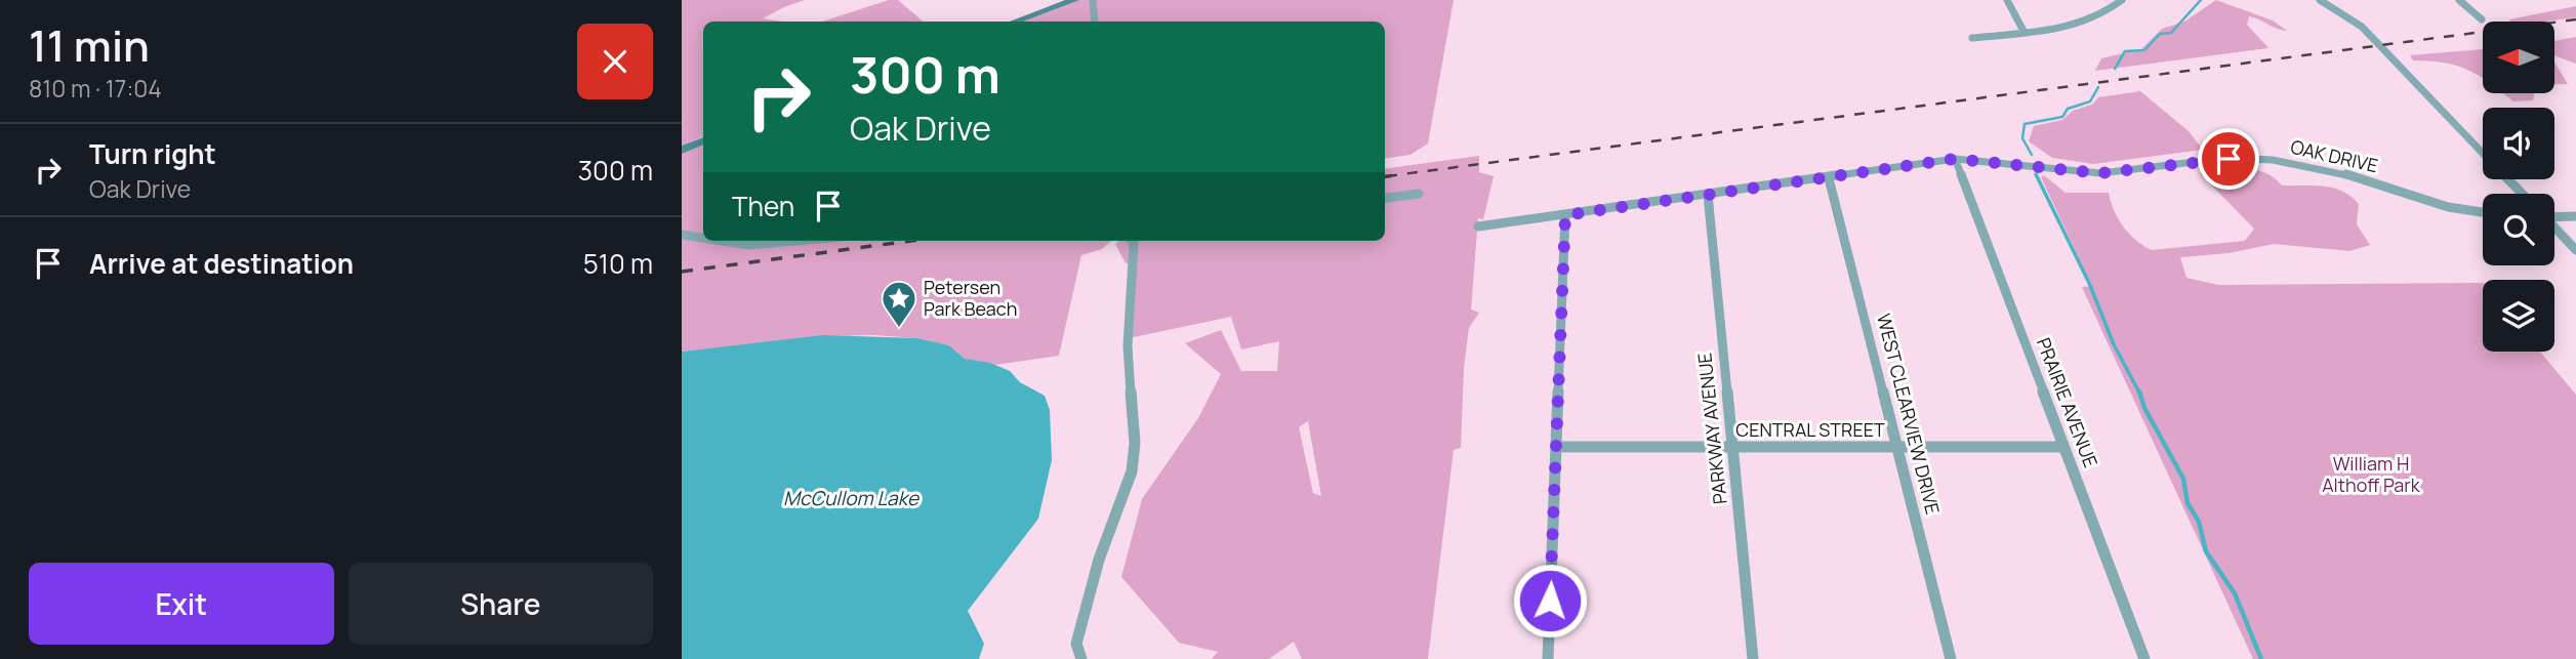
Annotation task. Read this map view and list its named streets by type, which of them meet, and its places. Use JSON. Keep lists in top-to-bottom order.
{
  "streets": {
    "street": [
      "OAK DRIVE",
      "PRAIRIE AVENUE",
      "WEST CLEARVIEW DRIVE",
      "PARKWAY AVENUE",
      "CENTRAL STREET"
    ]
  },
  "crossings": [
    ["OAK DRIVE", "PRAIRIE AVENUE"],
    ["OAK DRIVE", "WEST CLEARVIEW DRIVE"],
    ["OAK DRIVE", "PARKWAY AVENUE"],
    ["PRAIRIE AVENUE", "CENTRAL STREET"],
    ["WEST CLEARVIEW DRIVE", "CENTRAL STREET"],
    ["PARKWAY AVENUE", "CENTRAL STREET"]
  ],
  "water": ["McCullom Lake"],
  "parks": ["William H Althoff Park"],
  "places": {
    "place": ["Petersen Park Beach"]
  },
  "north": "left",
  "page": {
    "heading": ["11 min", "810 m · 17:04"],
    "turn": ["300 m", "Oak Drive"],
    "list": [
      {
        "name": "Turn right",
        "note": "Oak Drive",
        "value": "300 m"
      },
      {
        "name": "Arrive at destination",
        "value": "510 m"
      }
    ],
    "then": "Then",
    "buttons": ["Exit", "Share"]
  }
}
